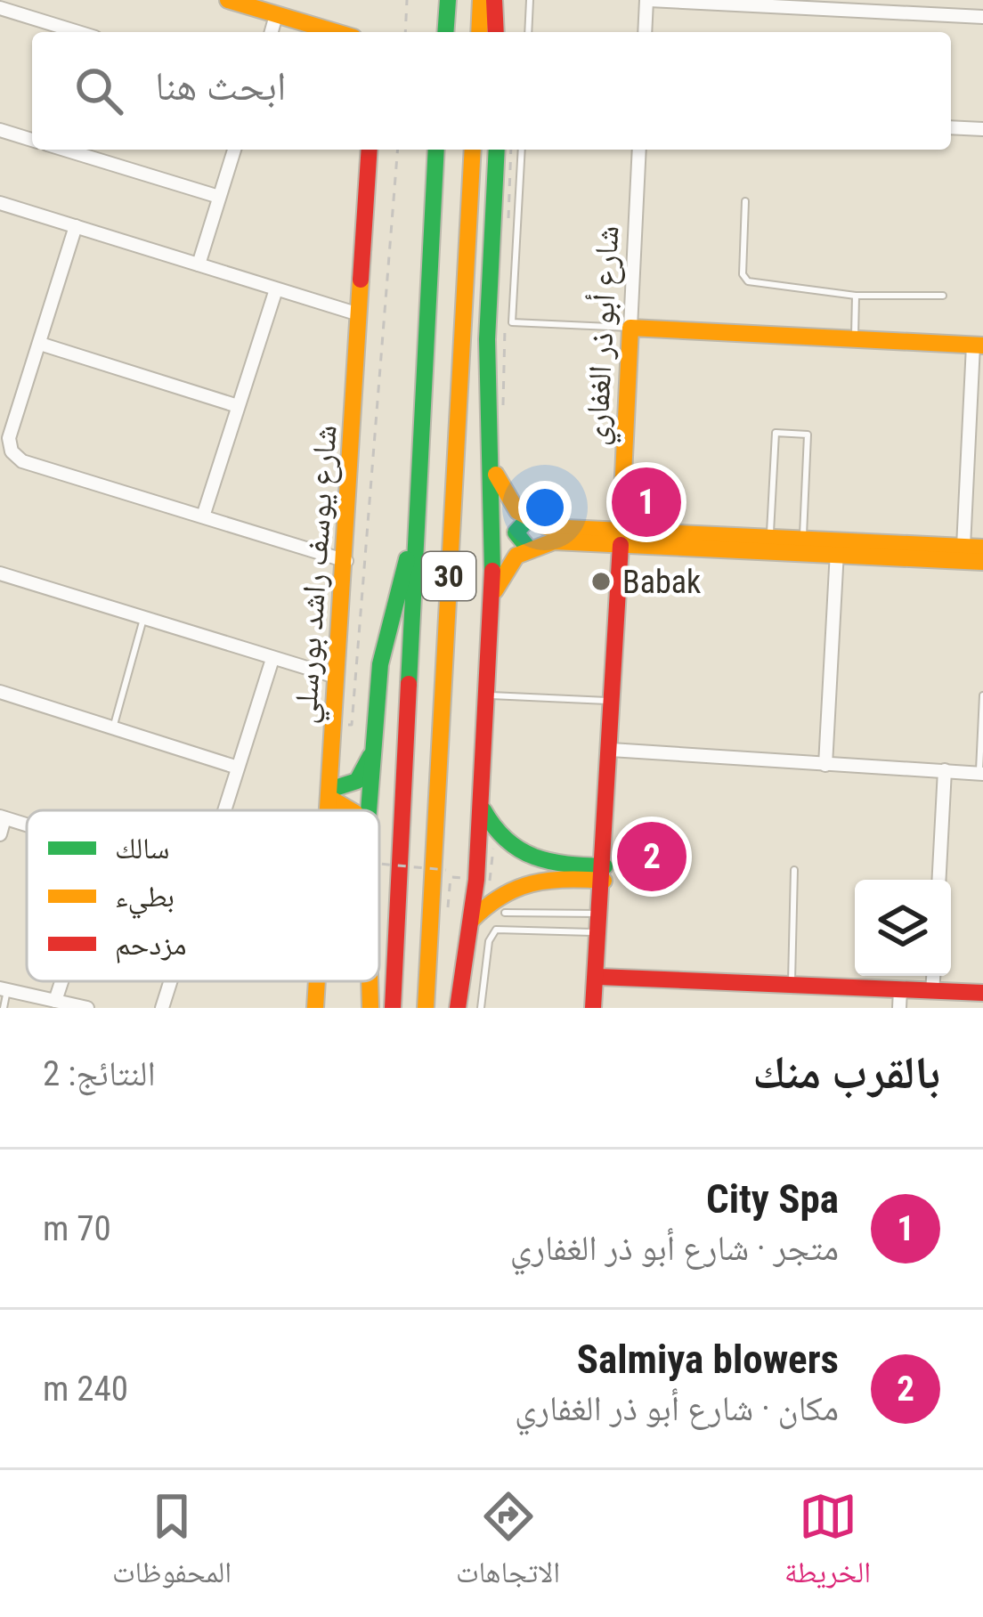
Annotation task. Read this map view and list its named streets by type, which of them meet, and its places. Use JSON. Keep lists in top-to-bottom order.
{
  "streets": {
    "main road": ["شارع أبو ذر الغفاري", "شارع يوسف راشد بورسلي", "30"]
  },
  "places": ["Babak"],
  "legend": ["سالك", "بطيء", "مزدحم"],
  "page": {
    "search": "ابحث هنا",
    "pins": ["1", "2"],
    "heading": ["بالقرب منك", "النتائج: 2"],
    "list": [
      {
        "mark": "1",
        "name": "City Spa",
        "note": "متجر · شارع أبو ذر الغفاري",
        "value": "70 m"
      },
      {
        "mark": "2",
        "name": "Salmiya blowers",
        "note": "مكان · شارع أبو ذر الغفاري",
        "value": "240 m"
      }
    ],
    "nav": ["الخريطة", "الاتجاهات", "المحفوظات"]
  }
}
